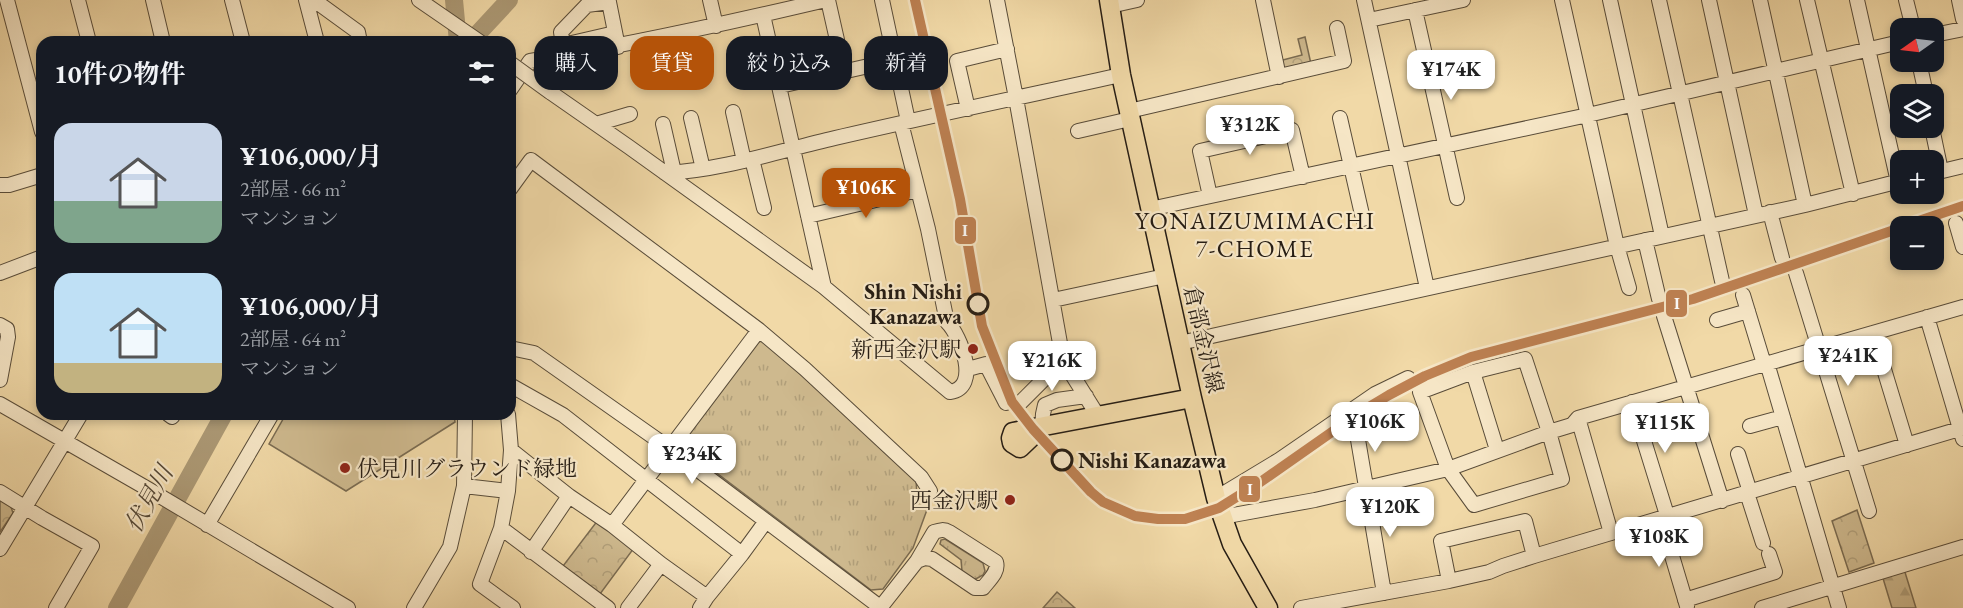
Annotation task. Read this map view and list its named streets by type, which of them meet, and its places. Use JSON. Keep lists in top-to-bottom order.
{
  "streets": {
    "main road": ["倉部金沢線"]
  },
  "districts": ["YONAIZUMIMACHI 7-CHOME"],
  "water": ["伏見川"],
  "places": [
    "Shin Nishi Kanazawa",
    "新西金沢駅",
    "Nishi Kanazawa",
    "伏見川グラウンド緑地",
    "西金沢駅"
  ],
  "lines": ["transit line I"],
  "north": "left",
  "page": {
    "map_buttons": ["+", "−"],
    "chip": [
      "購入",
      "賃貸",
      "絞り込み",
      "新着"
    ],
    "heading": "10件の物件",
    "price": [
      "¥174K",
      "¥312K",
      "¥106K",
      "¥241K",
      "¥216K",
      "¥106K",
      "¥115K",
      "¥234K",
      "¥120K",
      "¥108K"
    ],
    "list": [
      {
        "name": "¥106,000/月",
        "note": "2部屋 · 66 m² · マンション"
      },
      {
        "name": "¥106,000/月",
        "note": "2部屋 · 64 m² · マンション"
      }
    ]
  }
}
